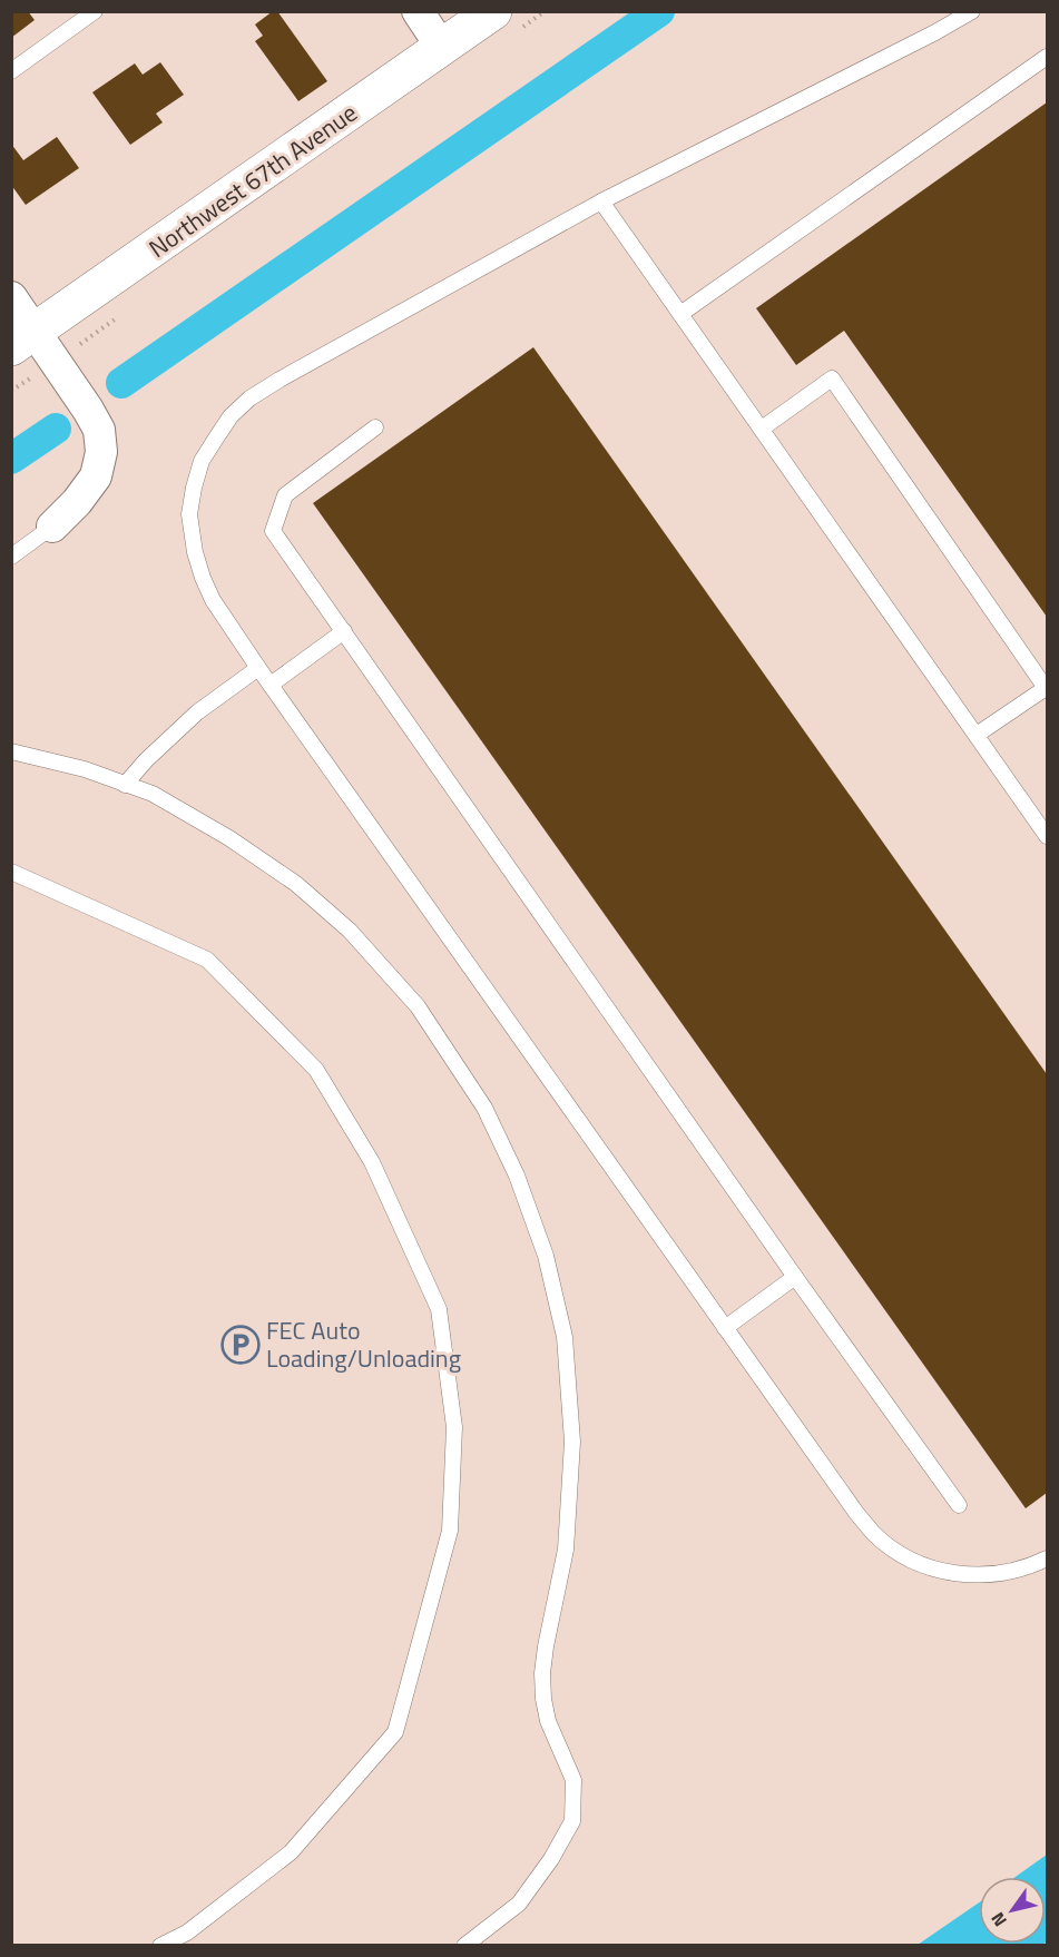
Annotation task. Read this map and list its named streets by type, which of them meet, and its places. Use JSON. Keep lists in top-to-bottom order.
{
  "streets": {
    "street": ["Northwest 67th Avenue"]
  },
  "places": {
    "parking": ["FEC Auto Loading/Unloading"]
  },
  "north": "bottom left"
}
